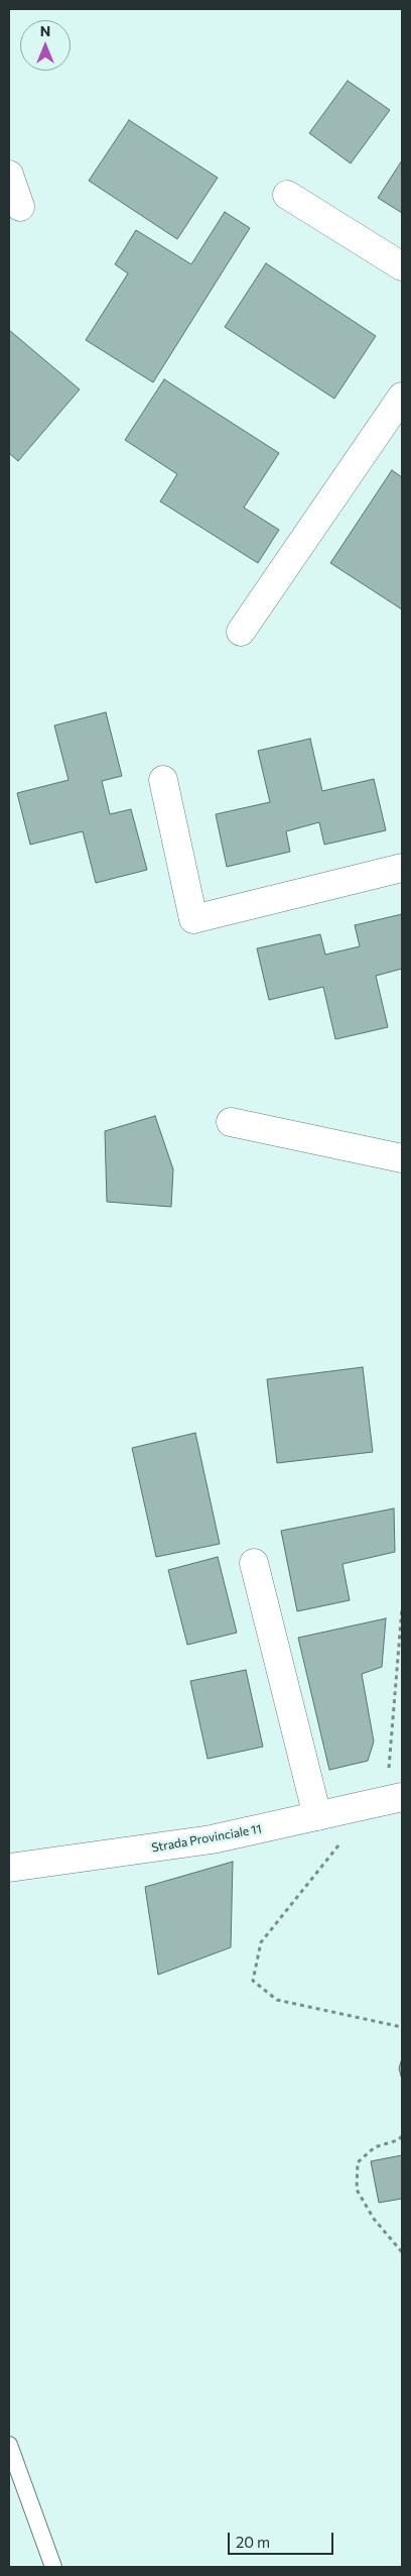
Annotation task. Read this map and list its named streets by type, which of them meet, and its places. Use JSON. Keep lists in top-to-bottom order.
{
  "streets": {
    "street": ["Strada Provinciale 11"]
  },
  "scale_bar": "20 m",
  "north": "top"
}
